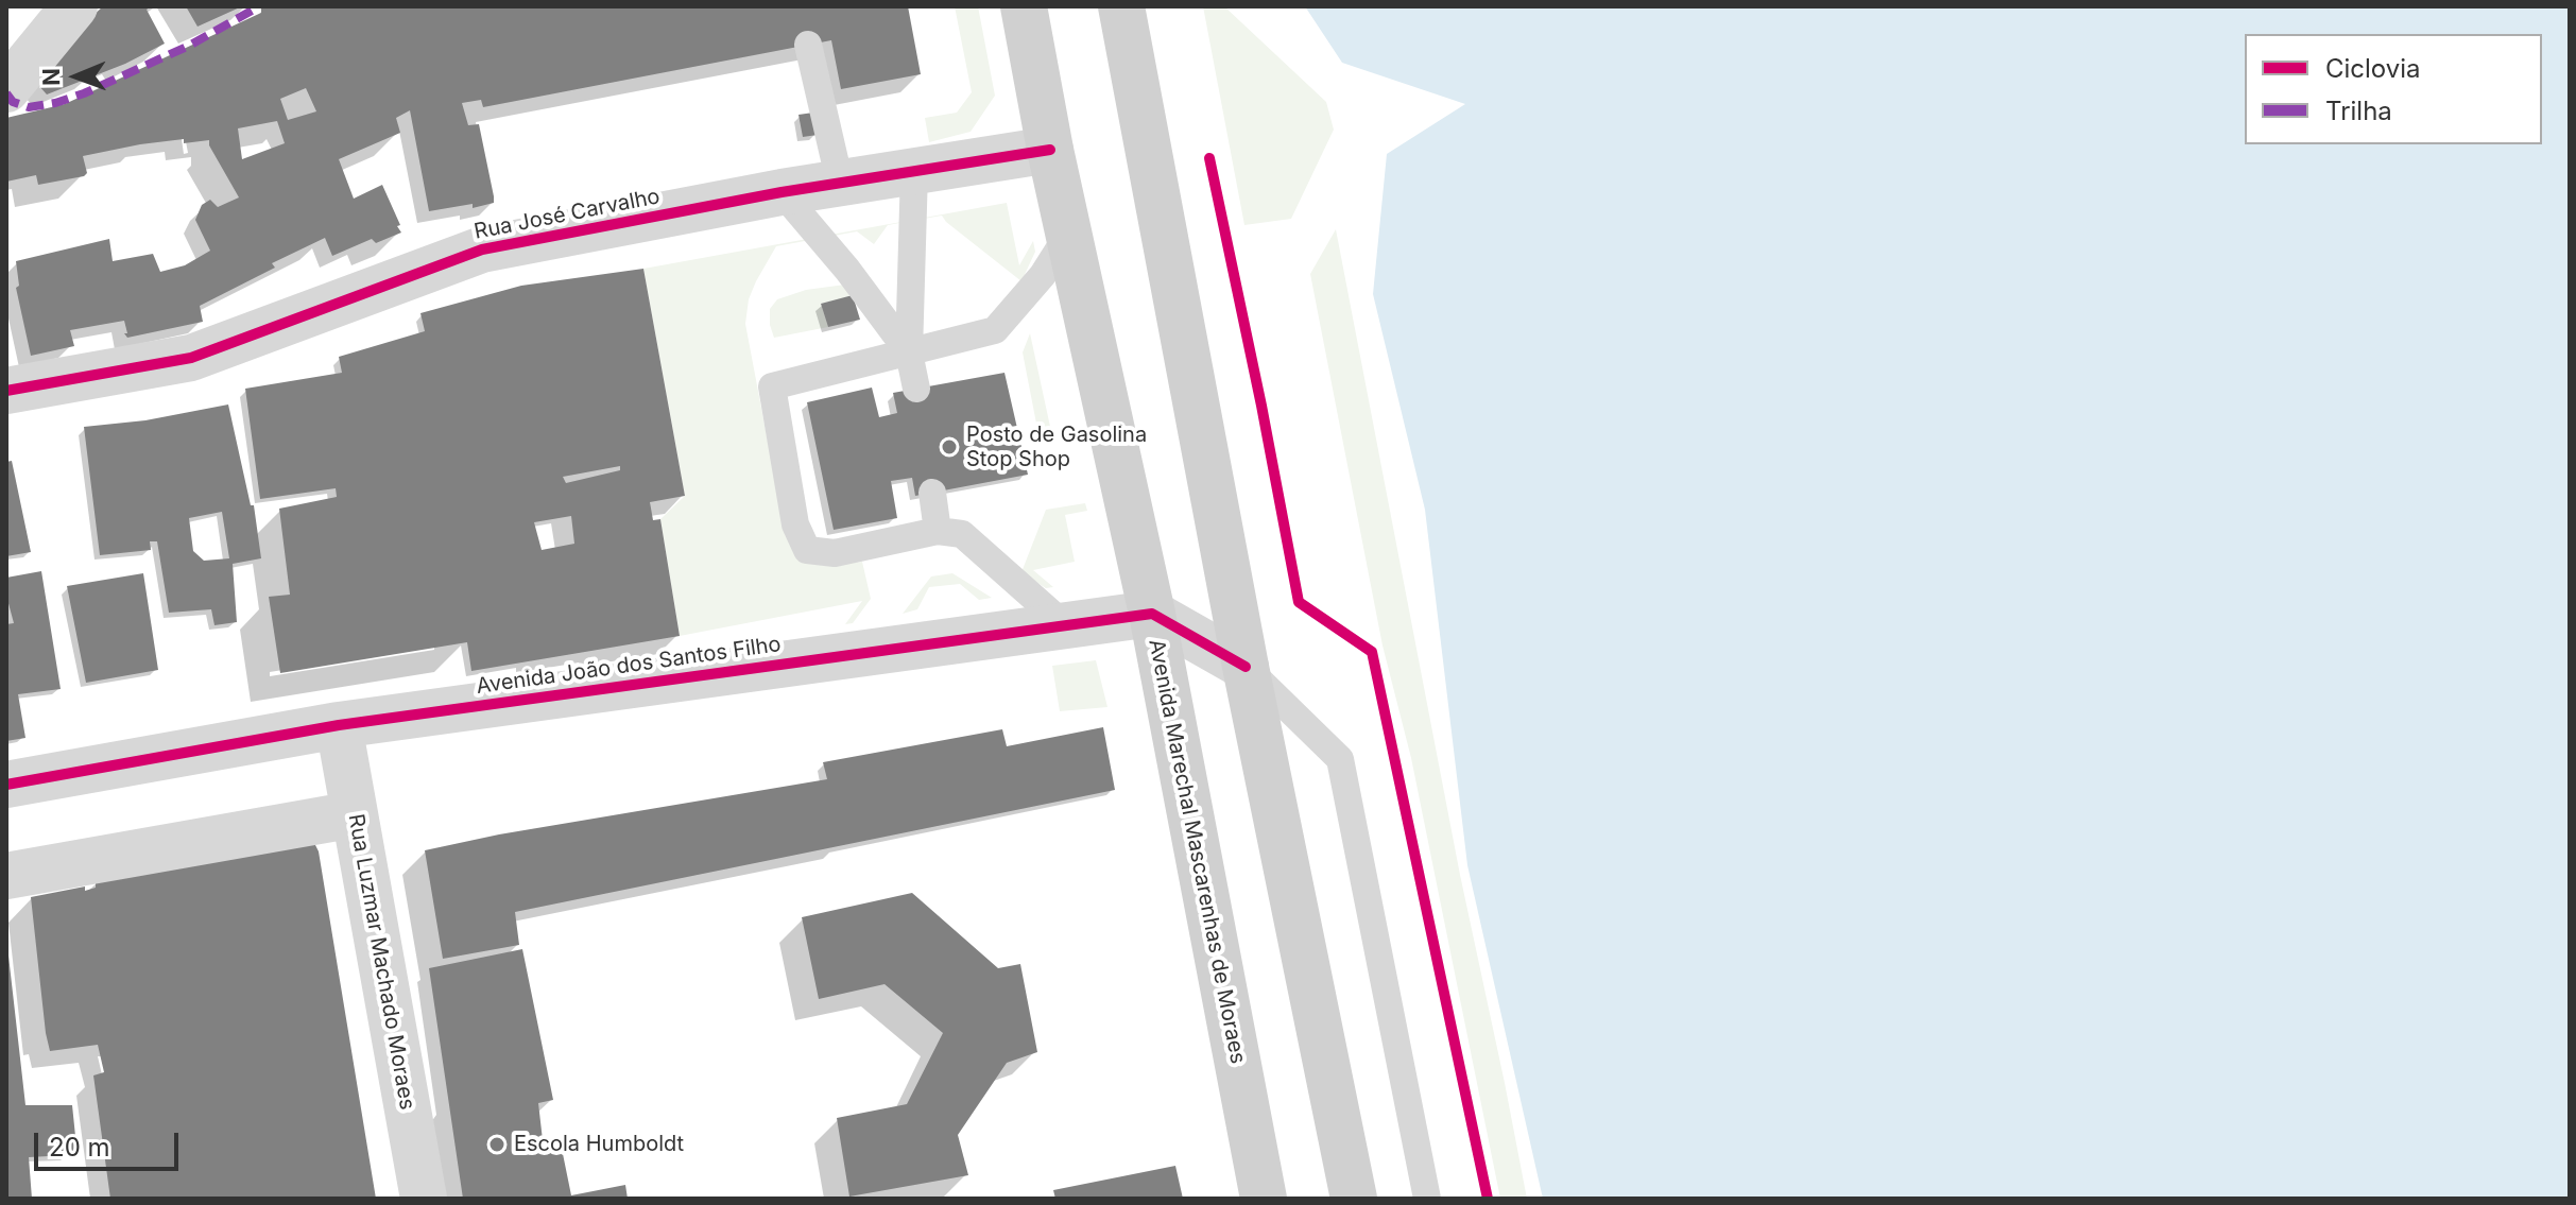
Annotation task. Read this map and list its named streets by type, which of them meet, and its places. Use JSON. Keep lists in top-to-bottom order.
{
  "streets": {
    "main road": ["Avenida Marechal Mascarenhas de Moraes"],
    "street": ["Rua José Carvalho", "Avenida João dos Santos Filho", "Rua Luzmar Machado Moraes"]
  },
  "crossings": [
    ["Rua José Carvalho", "Avenida Marechal Mascarenhas de Moraes"],
    ["Avenida João dos Santos Filho", "Avenida Marechal Mascarenhas de Moraes"],
    ["Avenida João dos Santos Filho", "Rua Luzmar Machado Moraes"]
  ],
  "places": ["Posto de Gasolina Stop Shop", "Escola Humboldt"],
  "legend": ["Ciclovia", "Trilha"],
  "scale_bar": "20 m",
  "north": "left"
}
